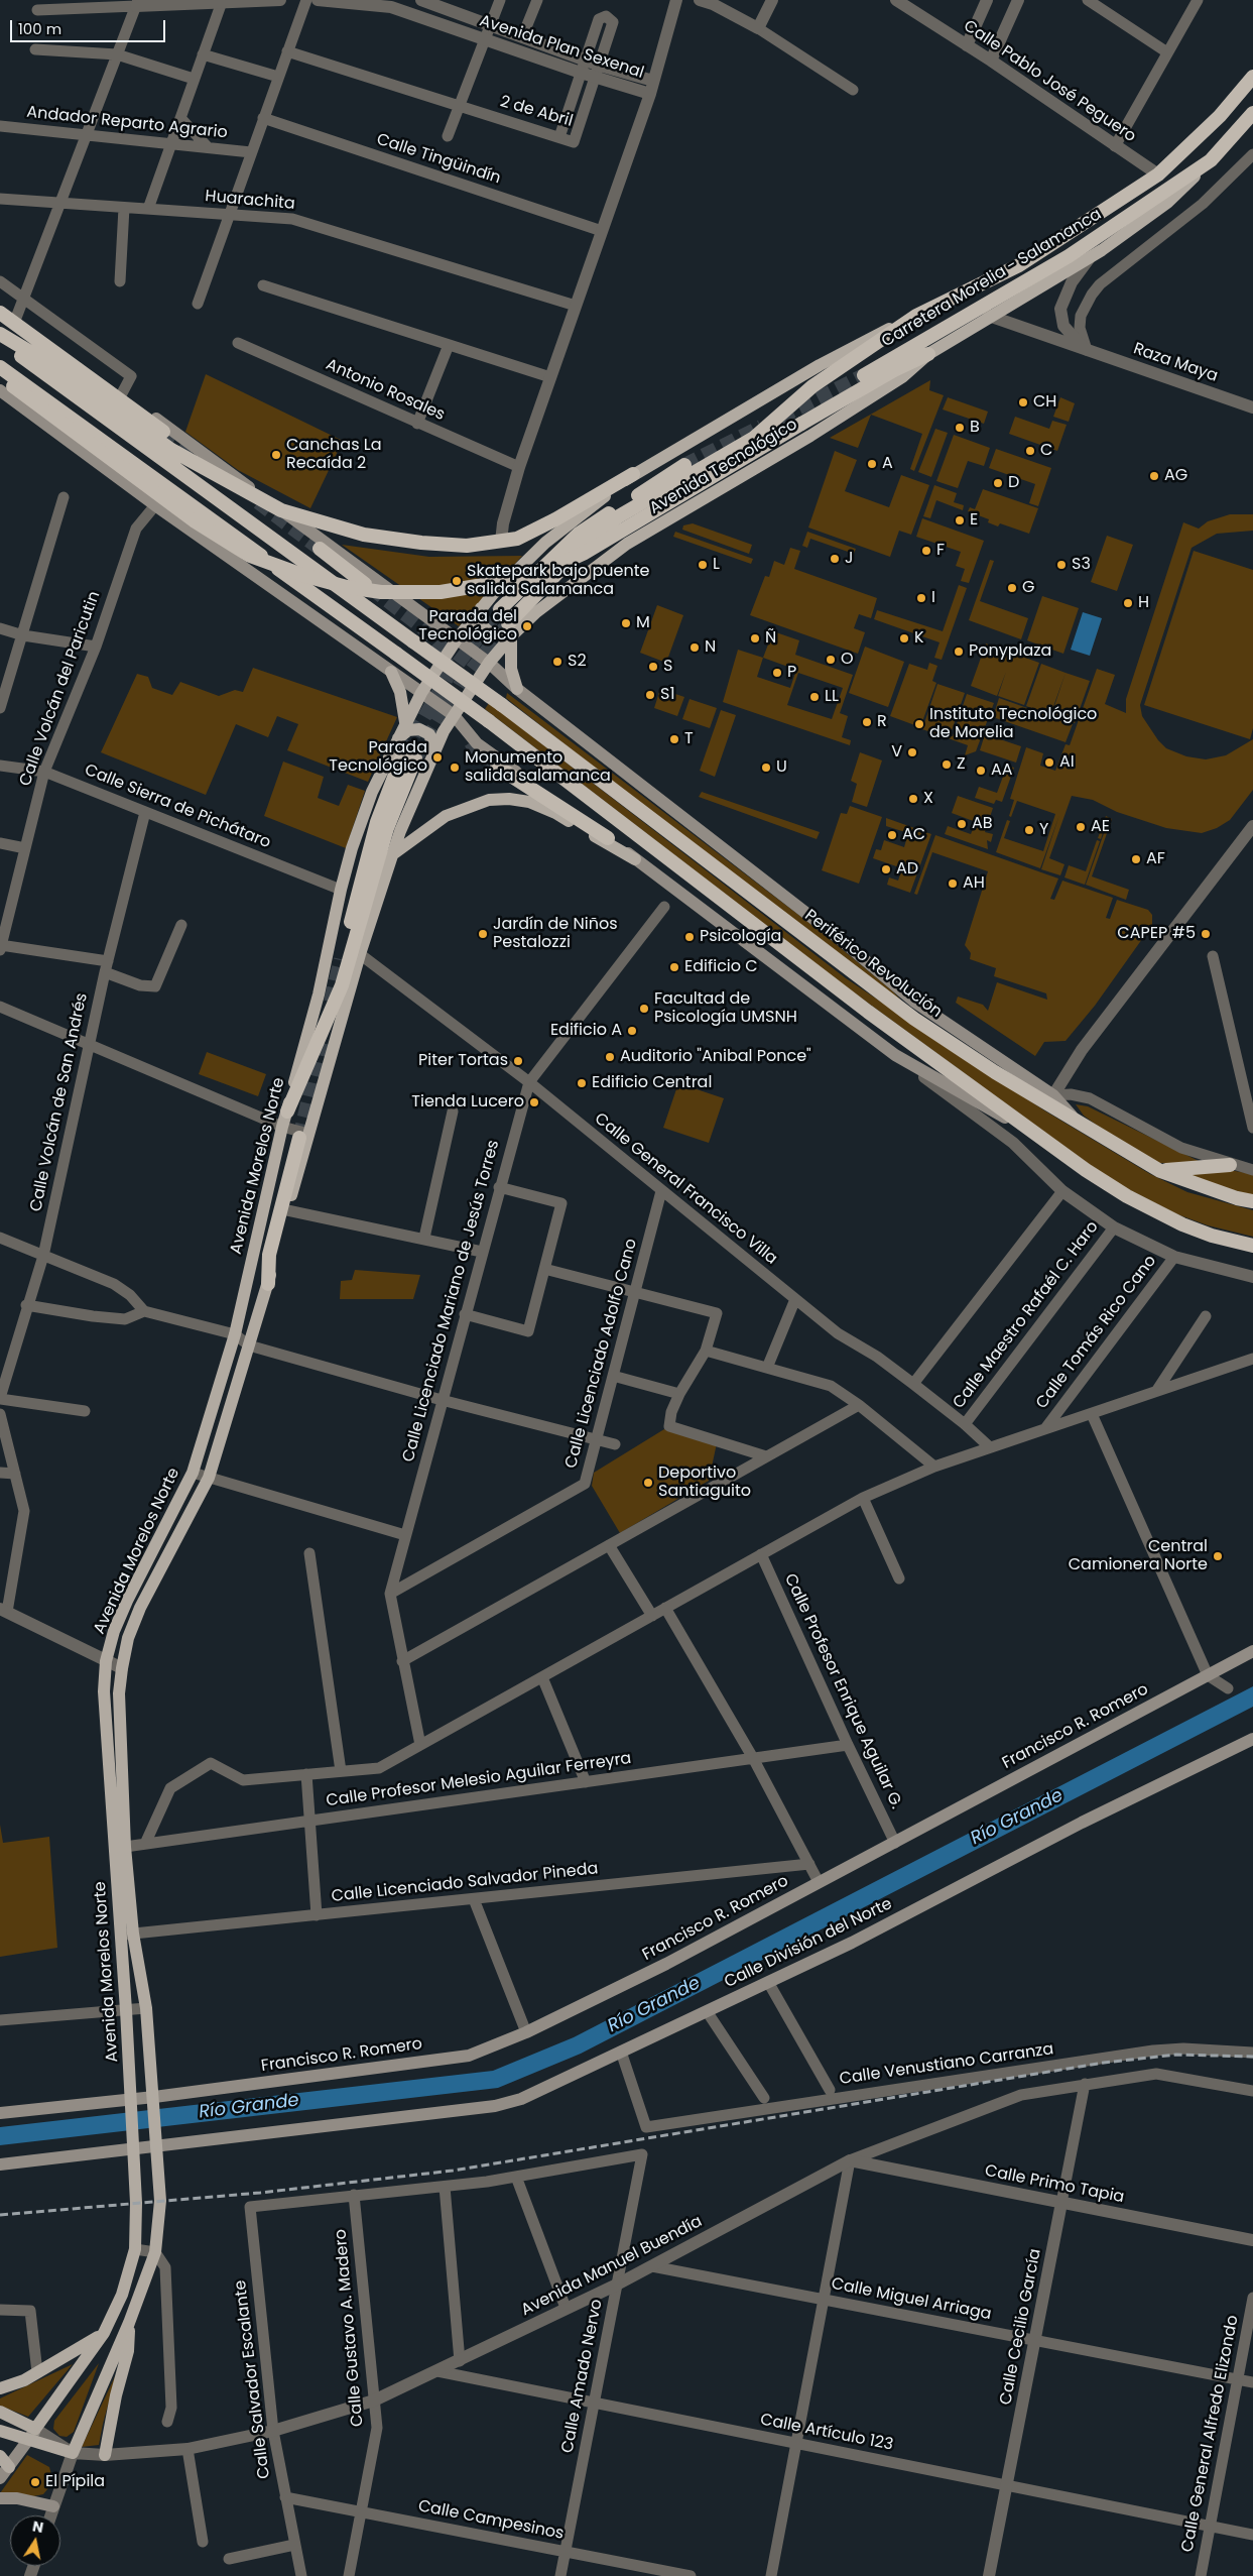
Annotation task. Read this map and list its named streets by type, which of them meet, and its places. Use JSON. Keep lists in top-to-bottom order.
{
  "streets": {
    "highway": ["Carretera Morelia - Salamanca", "Periférico Revolución"],
    "main road": [
      "Avenida Tecnológico",
      "Avenida Morelos Norte",
      "Francisco R. Romero",
      "Calle División del Norte"
    ],
    "street": [
      "Avenida Plan Sexenal",
      "Calle Pablo José Peguero",
      "2 de Abril",
      "Andador Reparto Agrario",
      "Calle Tingüindín",
      "Huarachita",
      "Raza Maya",
      "Antonio Rosales",
      "Calle Volcán del Paricutin",
      "Calle Sierra de Pichátaro",
      "Calle Volcán de San Andrés",
      "Calle General Francisco Villa",
      "Calle Licenciado Mariano de Jesús Torres",
      "Calle Maestro Rafaél C. Haro",
      "Calle Tomás Rico Cano",
      "Calle Licenciado Adolfo Cano",
      "Calle Profesor Enrique Aguilar G.",
      "Calle Profesor Melesio Aguilar Ferreyra",
      "Calle Licenciado Salvador Pineda",
      "Calle Venustiano Carranza",
      "Calle Primo Tapia",
      "Avenida Manuel Buendía",
      "Calle Miguel Arriaga",
      "Calle Cecilio García",
      "Calle Gustavo A. Madero",
      "Calle Amado Nervo",
      "Calle Salvador Escalante",
      "Calle Artículo 123",
      "Calle General Alfredo Elizondo",
      "Calle Campesinos"
    ]
  },
  "crossings": [
    ["Avenida Plan Sexenal", "2 de Abril"],
    ["Calle Pablo José Peguero", "Carretera Morelia - Salamanca"],
    ["Carretera Morelia - Salamanca", "Avenida Tecnológico"],
    ["Raza Maya", "Avenida Tecnológico"],
    ["Avenida Tecnológico", "Avenida Morelos Norte"],
    ["Calle Volcán del Paricutin", "Calle Sierra de Pichátaro"],
    ["Calle Sierra de Pichátaro", "Calle Volcán de San Andrés"],
    ["Calle Sierra de Pichátaro", "Avenida Morelos Norte"],
    ["Avenida Morelos Norte", "Calle General Francisco Villa"],
    ["Avenida Morelos Norte", "Francisco R. Romero"],
    ["Avenida Morelos Norte", "Calle Profesor Melesio Aguilar Ferreyra"],
    ["Avenida Morelos Norte", "Calle Licenciado Salvador Pineda"],
    ["Avenida Morelos Norte", "Calle División del Norte"],
    ["Avenida Morelos Norte", "Avenida Manuel Buendía"],
    ["Calle General Francisco Villa", "Calle Licenciado Mariano de Jesús Torres"],
    ["Calle General Francisco Villa", "Calle Maestro Rafaél C. Haro"],
    ["Calle General Francisco Villa", "Calle Licenciado Adolfo Cano"],
    ["Calle Licenciado Mariano de Jesús Torres", "Calle Licenciado Adolfo Cano"],
    ["Calle Profesor Enrique Aguilar G.", "Francisco R. Romero"],
    ["Calle Profesor Enrique Aguilar G.", "Calle Profesor Melesio Aguilar Ferreyra"],
    ["Calle División del Norte", "Calle Venustiano Carranza"],
    ["Calle Primo Tapia", "Avenida Manuel Buendía"],
    ["Calle Primo Tapia", "Calle Cecilio García"],
    ["Avenida Manuel Buendía", "Calle Miguel Arriaga"],
    ["Avenida Manuel Buendía", "Calle Cecilio García"],
    ["Avenida Manuel Buendía", "Calle Gustavo A. Madero"],
    ["Avenida Manuel Buendía", "Calle Amado Nervo"],
    ["Avenida Manuel Buendía", "Calle Salvador Escalante"],
    ["Avenida Manuel Buendía", "Calle Artículo 123"],
    ["Calle Miguel Arriaga", "Calle Cecilio García"],
    ["Calle Miguel Arriaga", "Calle General Alfredo Elizondo"],
    ["Calle Cecilio García", "Calle Artículo 123"],
    ["Calle Gustavo A. Madero", "Calle Salvador Escalante"],
    ["Calle Gustavo A. Madero", "Calle Campesinos"],
    ["Calle Amado Nervo", "Calle Artículo 123"],
    ["Calle Amado Nervo", "Calle Campesinos"],
    ["Calle Salvador Escalante", "Calle Campesinos"],
    ["Calle Artículo 123", "Calle General Alfredo Elizondo"]
  ],
  "water": ["Río Grande"],
  "places": [
    "CH",
    "B",
    "C",
    "Canchas La Recaída 2",
    "A",
    "AG",
    "D",
    "E",
    "F",
    "J",
    "L",
    "S3",
    "Skatepark bajo puente salida Salamanca",
    "G",
    "I",
    "H",
    "M",
    "Parada del Tecnológico",
    "Ñ",
    "K",
    "N",
    "Ponyplaza",
    "O",
    "S2",
    "S",
    "P",
    "S1",
    "LL",
    "R",
    "Instituto Tecnológico de Morelia",
    "T",
    "V",
    "Parada Tecnológico",
    "AI",
    "Z",
    "Monumento salida salamanca",
    "U",
    "AA",
    "X",
    "AB",
    "AE",
    "Y",
    "AC",
    "AF",
    "AD",
    "AH",
    "Jardín de Niños Pestalozzi",
    "CAPEP #5",
    "Psicología",
    "Edificio C",
    "Facultad de Psicología UMSNH",
    "Edificio A",
    "Auditorio \"Anibal Ponce\"",
    "Piter Tortas",
    "Edificio Central",
    "Tienda Lucero",
    "Deportivo Santiaguito",
    "Central Camionera Norte",
    "El Pípila"
  ],
  "scale_bar": "100 m",
  "north": "top"
}
